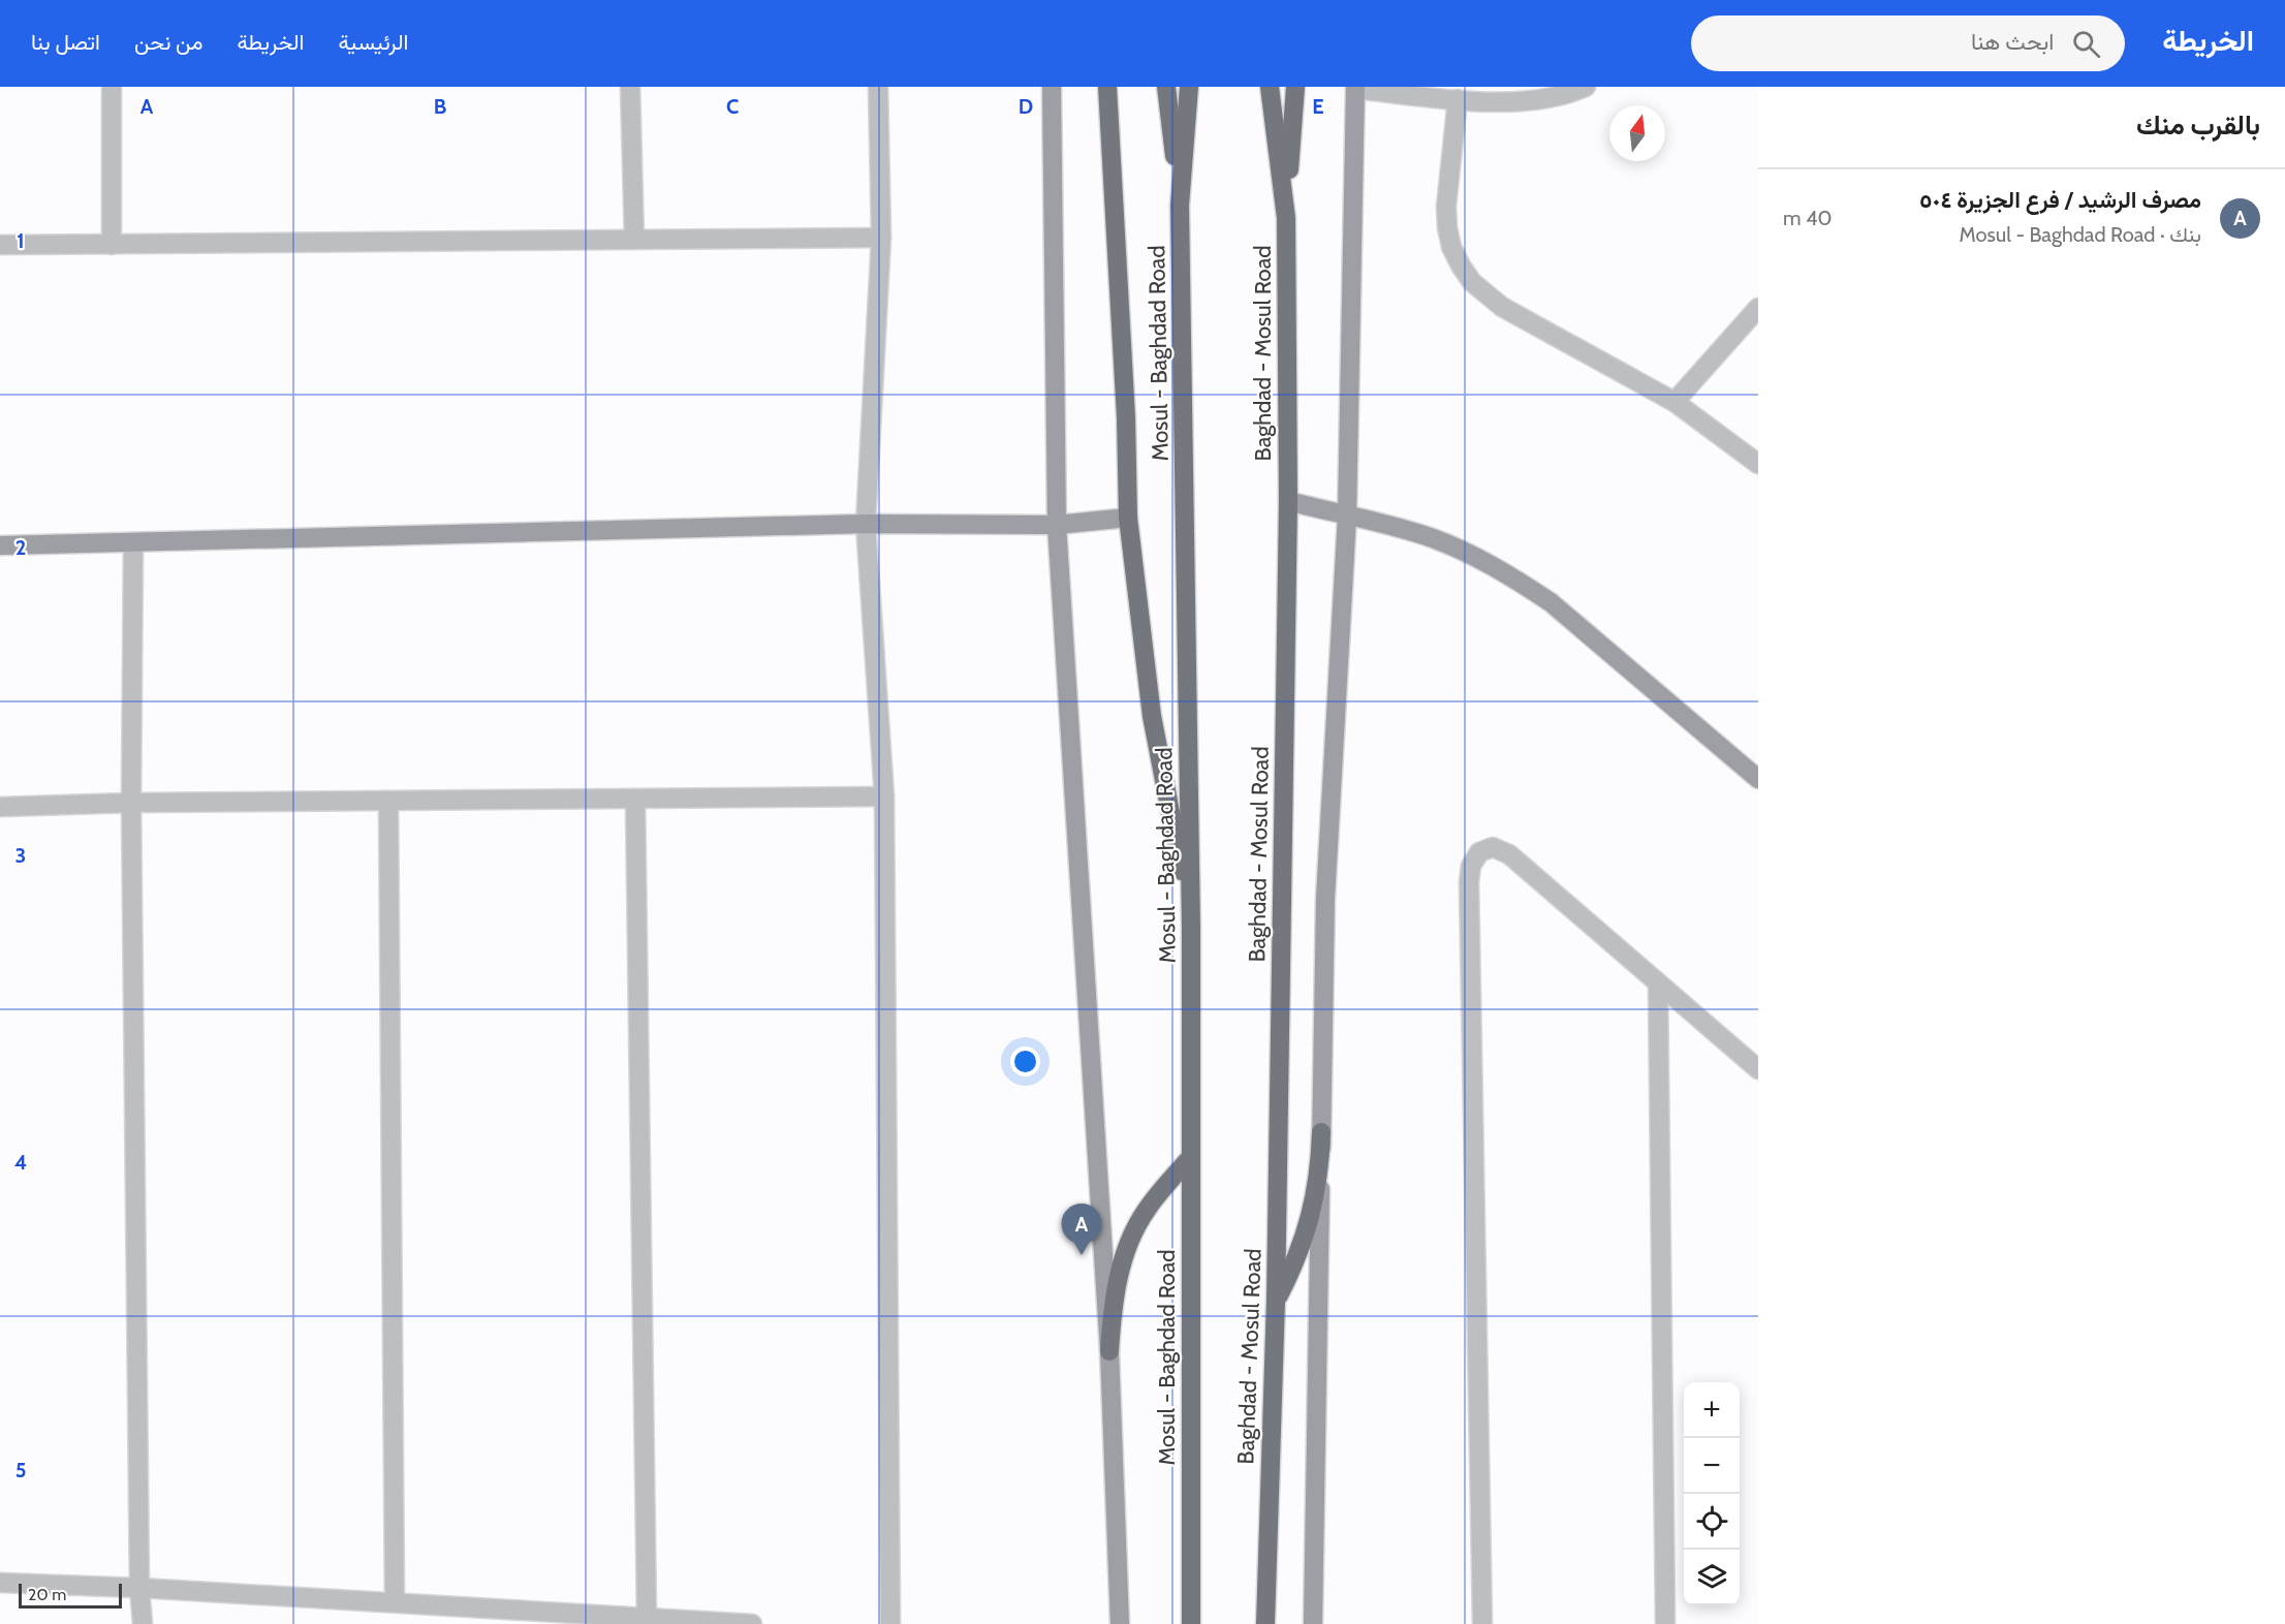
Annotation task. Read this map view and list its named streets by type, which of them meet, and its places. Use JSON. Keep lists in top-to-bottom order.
{
  "streets": {
    "highway": ["Mosul - Baghdad Road", "Baghdad - Mosul Road"]
  },
  "scale_bar": "20 m",
  "north": "top",
  "page": {
    "header": "الخريطة",
    "search": "ابحث هنا",
    "nav": [
      "الرئيسية",
      "الخريطة",
      "من نحن",
      "اتصل بنا"
    ],
    "heading": "بالقرب منك",
    "list": [
      {
        "mark": "A",
        "name": "مصرف الرشيد / فرع الجزيرة ٥٠٤",
        "note": "بنك · Mosul - Baghdad Road",
        "value": "40 m"
      }
    ],
    "pins": "A",
    "map_buttons": ["+", "−"],
    "scale": "20 m"
  },
  "grid": {
    "columns": [
      "A",
      "B",
      "C",
      "D",
      "E"
    ],
    "rows": [
      "1",
      "2",
      "3",
      "4",
      "5"
    ]
  }
}
